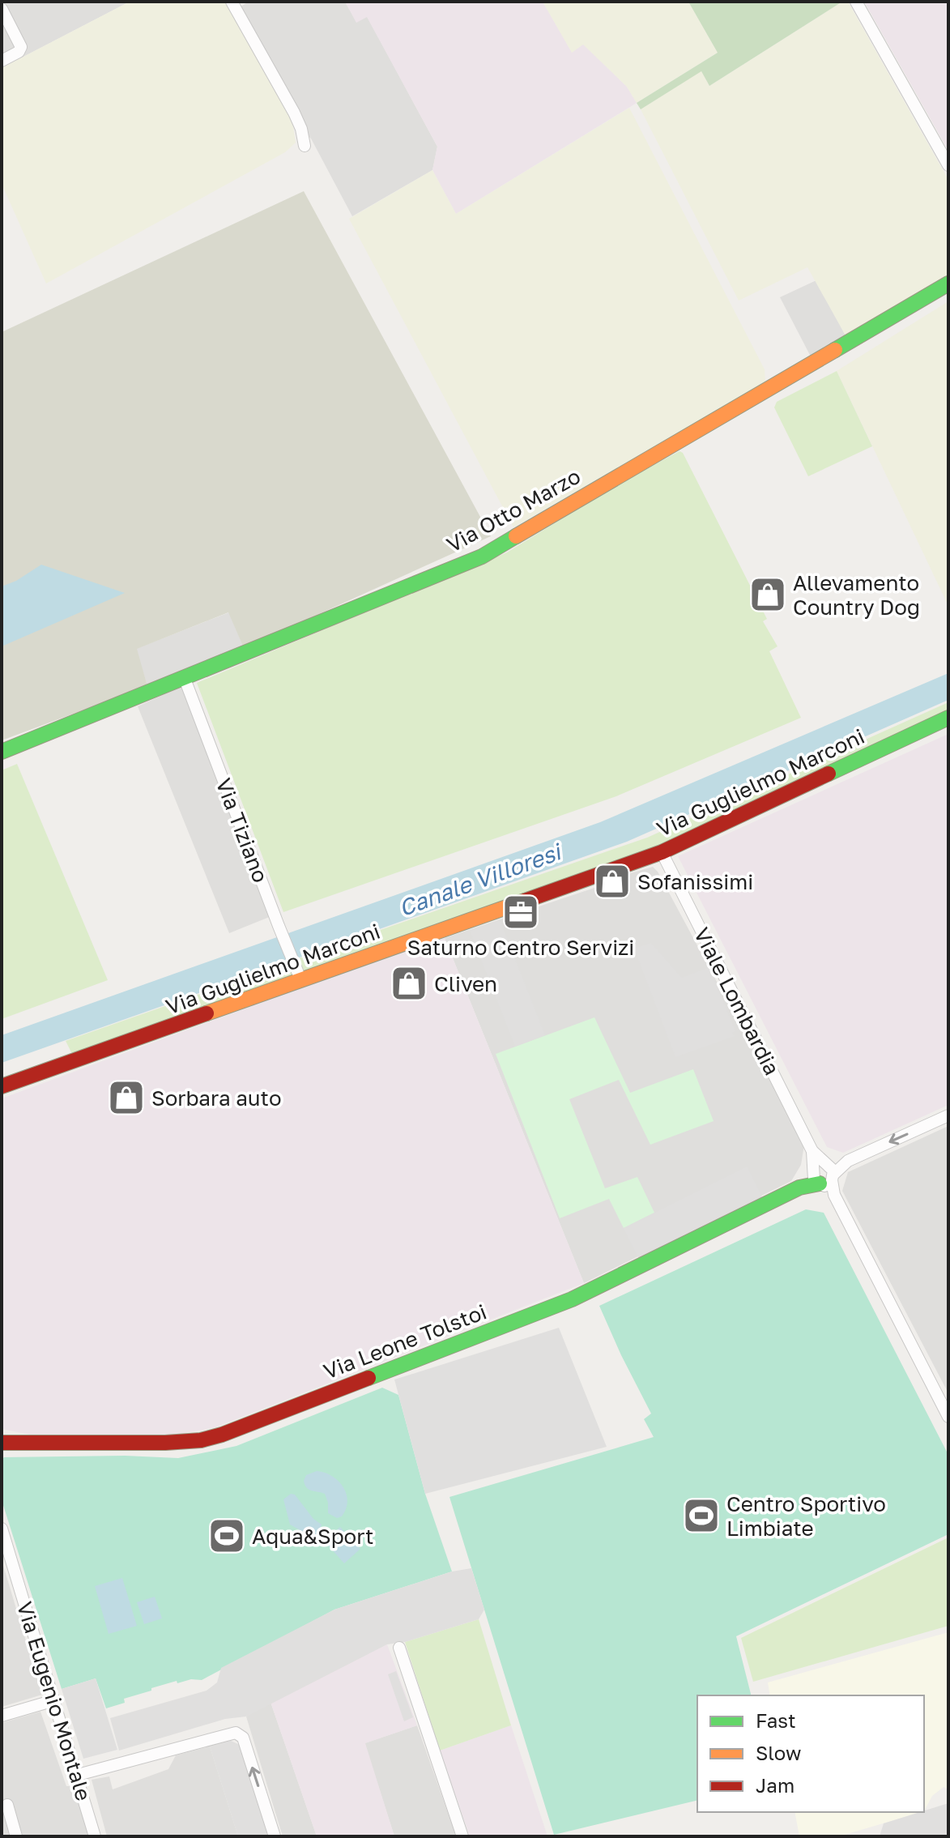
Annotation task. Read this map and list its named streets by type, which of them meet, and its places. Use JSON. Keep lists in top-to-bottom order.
{
  "streets": {
    "street": [
      "Via Otto Marzo",
      "Via Guglielmo Marconi",
      "Via Tiziano",
      "Viale Lombardia",
      "Via Leone Tolstoi",
      "Via Eugenio Montale"
    ]
  },
  "crossings": [
    ["Via Otto Marzo", "Via Tiziano"],
    ["Via Guglielmo Marconi", "Via Tiziano"],
    ["Via Guglielmo Marconi", "Viale Lombardia"],
    ["Viale Lombardia", "Via Leone Tolstoi"]
  ],
  "water": ["Canale Villoresi"],
  "places": {
    "shop": [
      "Allevamento Country Dog",
      "Sofanissimi",
      "Cliven",
      "Sorbara auto"
    ],
    "office": ["Saturno Centro Servizi"],
    "sports": ["Centro Sportivo Limbiate", "Aqua&Sport"]
  },
  "legend": ["Fast", "Slow", "Jam"]
}
